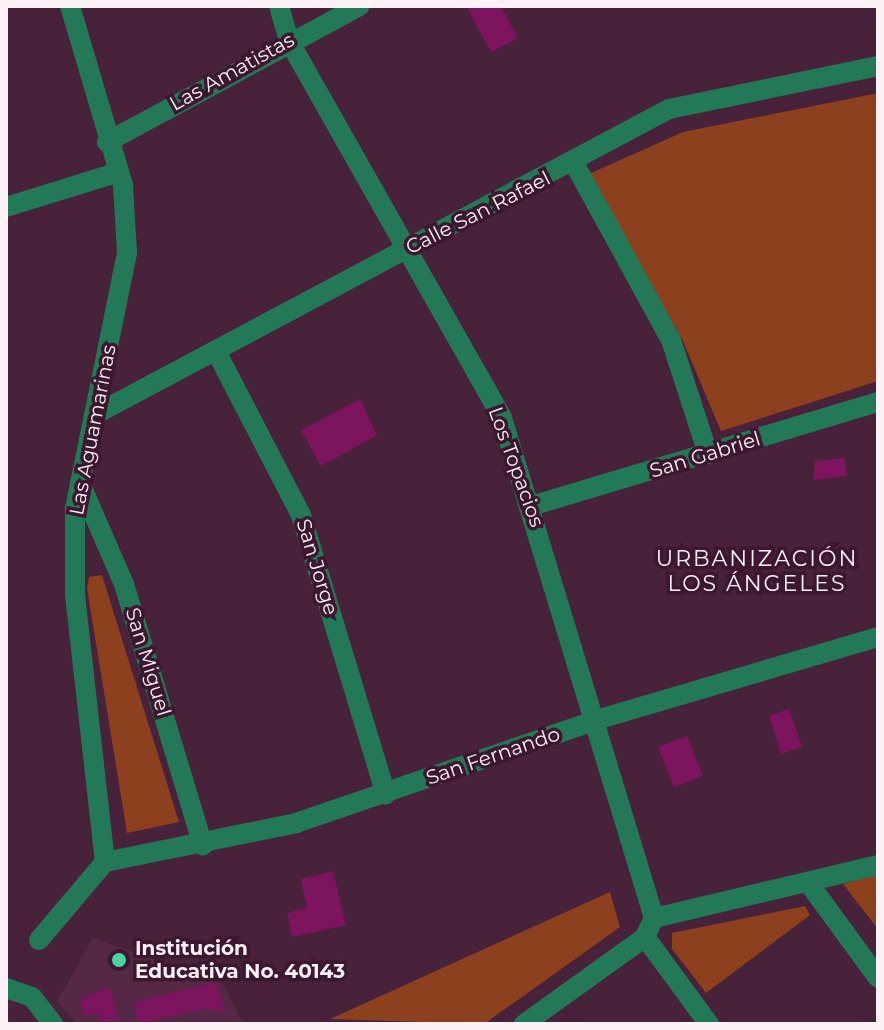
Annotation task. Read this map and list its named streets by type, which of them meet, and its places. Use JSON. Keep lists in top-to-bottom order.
{
  "streets": {
    "street": [
      "Las Amatistas",
      "Calle San Rafael",
      "Las Aguamarinas",
      "San Gabriel",
      "Los Topacios",
      "San Jorge",
      "San Miguel",
      "San Fernando"
    ]
  },
  "crossings": [
    ["Las Amatistas", "Las Aguamarinas"],
    ["Las Amatistas", "Los Topacios"],
    ["Calle San Rafael", "Las Aguamarinas"],
    ["Calle San Rafael", "Los Topacios"],
    ["Calle San Rafael", "San Jorge"],
    ["Las Aguamarinas", "San Miguel"],
    ["Las Aguamarinas", "San Fernando"],
    ["San Gabriel", "Los Topacios"],
    ["Los Topacios", "San Fernando"],
    ["San Jorge", "San Fernando"],
    ["San Miguel", "San Fernando"]
  ],
  "districts": ["URBANIZACIÓN LOS ÁNGELES"],
  "places": ["Institución Educativa No. 40143"]
}
